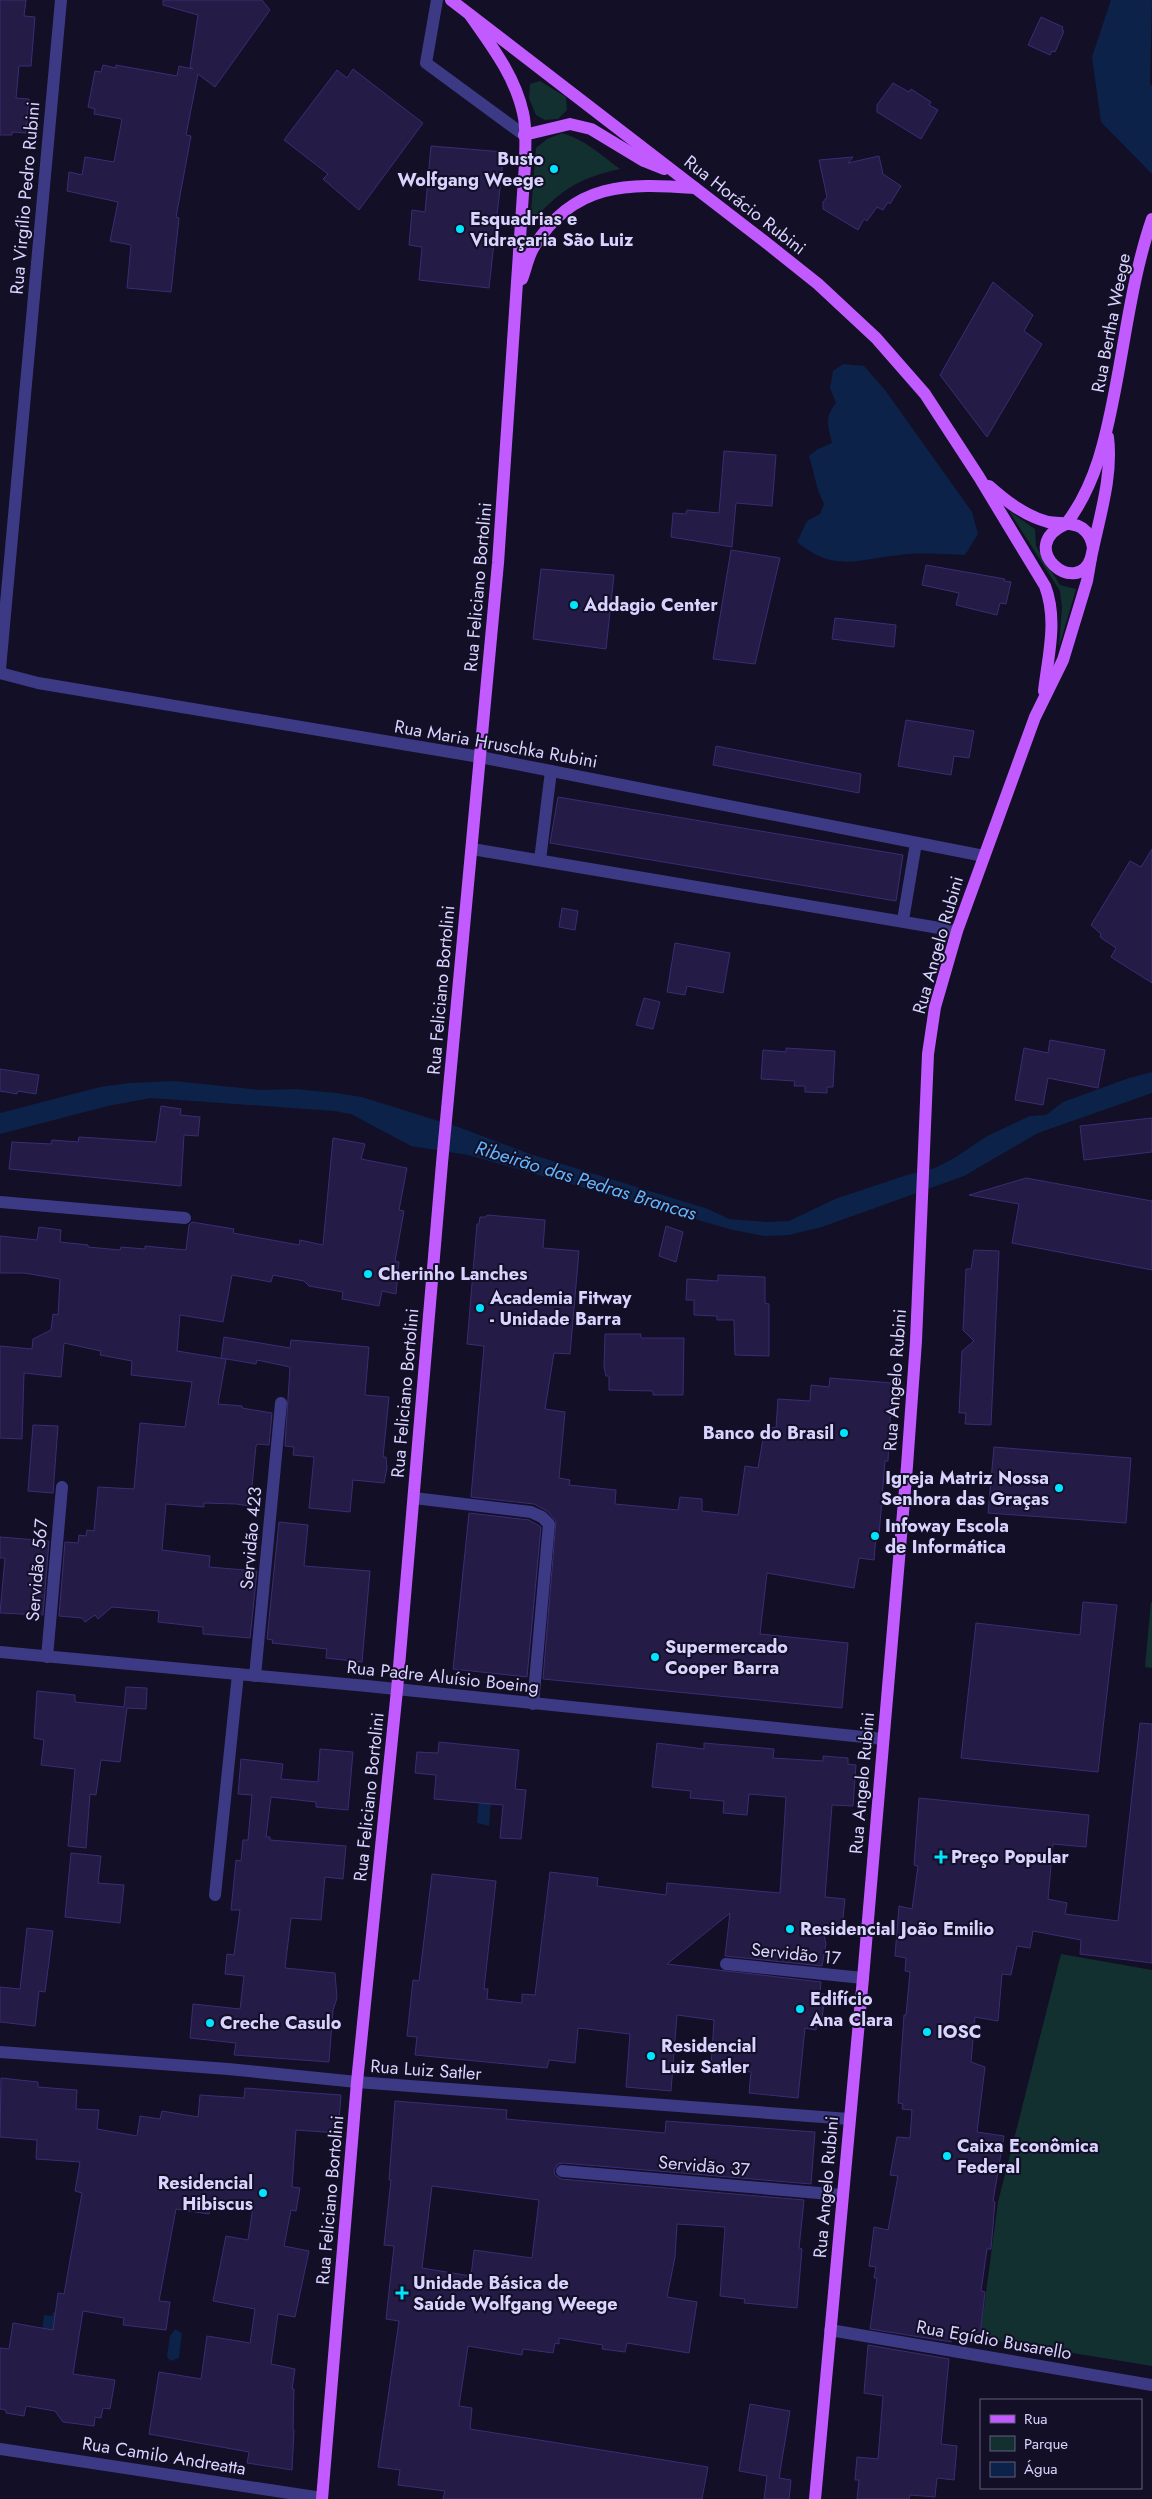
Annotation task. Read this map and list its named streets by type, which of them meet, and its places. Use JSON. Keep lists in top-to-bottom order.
{
  "streets": {
    "main road": [
      "Rua Horácio Rubini",
      "Rua Bertha Weege",
      "Rua Feliciano Bortolini",
      "Rua Angelo Rubini"
    ],
    "street": [
      "Rua Virgílio Pedro Rubini",
      "Rua Maria Hruschka Rubini",
      "Servidão 423",
      "Servidão 567",
      "Rua Padre Aluísio Boeing",
      "Servidão 17",
      "Rua Luiz Satler",
      "Servidão 37",
      "Rua Egídio Busarello",
      "Rua Camilo Andreatta"
    ]
  },
  "crossings": [
    ["Rua Virgílio Pedro Rubini", "Rua Maria Hruschka Rubini"],
    ["Rua Horácio Rubini", "Rua Bertha Weege"],
    ["Rua Horácio Rubini", "Rua Feliciano Bortolini"],
    ["Rua Horácio Rubini", "Rua Angelo Rubini"],
    ["Rua Bertha Weege", "Rua Angelo Rubini"],
    ["Rua Feliciano Bortolini", "Rua Maria Hruschka Rubini"],
    ["Rua Feliciano Bortolini", "Rua Padre Aluísio Boeing"],
    ["Rua Feliciano Bortolini", "Rua Luiz Satler"],
    ["Rua Feliciano Bortolini", "Rua Camilo Andreatta"],
    ["Rua Maria Hruschka Rubini", "Rua Angelo Rubini"],
    ["Rua Angelo Rubini", "Rua Padre Aluísio Boeing"],
    ["Rua Angelo Rubini", "Servidão 17"],
    ["Rua Angelo Rubini", "Rua Luiz Satler"],
    ["Rua Angelo Rubini", "Servidão 37"],
    ["Rua Angelo Rubini", "Rua Egídio Busarello"],
    ["Servidão 423", "Rua Padre Aluísio Boeing"],
    ["Servidão 567", "Rua Padre Aluísio Boeing"]
  ],
  "water": ["Ribeirão das Pedras Brancas"],
  "places": {
    "other": [
      "Busto Wolfgang Weege",
      "Esquadrias e Vidraçaria São Luiz",
      "Addagio Center",
      "Cherinho Lanches",
      "Academia Fitway - Unidade Barra",
      "Banco do Brasil",
      "Igreja Matriz Nossa Senhora das Graças",
      "Infoway Escola de Informática",
      "Supermercado Cooper Barra",
      "Residencial João Emilio",
      "Edifício Ana Clara",
      "Creche Casulo",
      "IOSC",
      "Residencial Luiz Satler",
      "Caixa Econômica Federal",
      "Residencial Hibiscus"
    ],
    "health": ["Preço Popular", "Unidade Básica de Saúde Wolfgang Weege"]
  },
  "legend": ["Rua", "Parque", "Água"]
}
